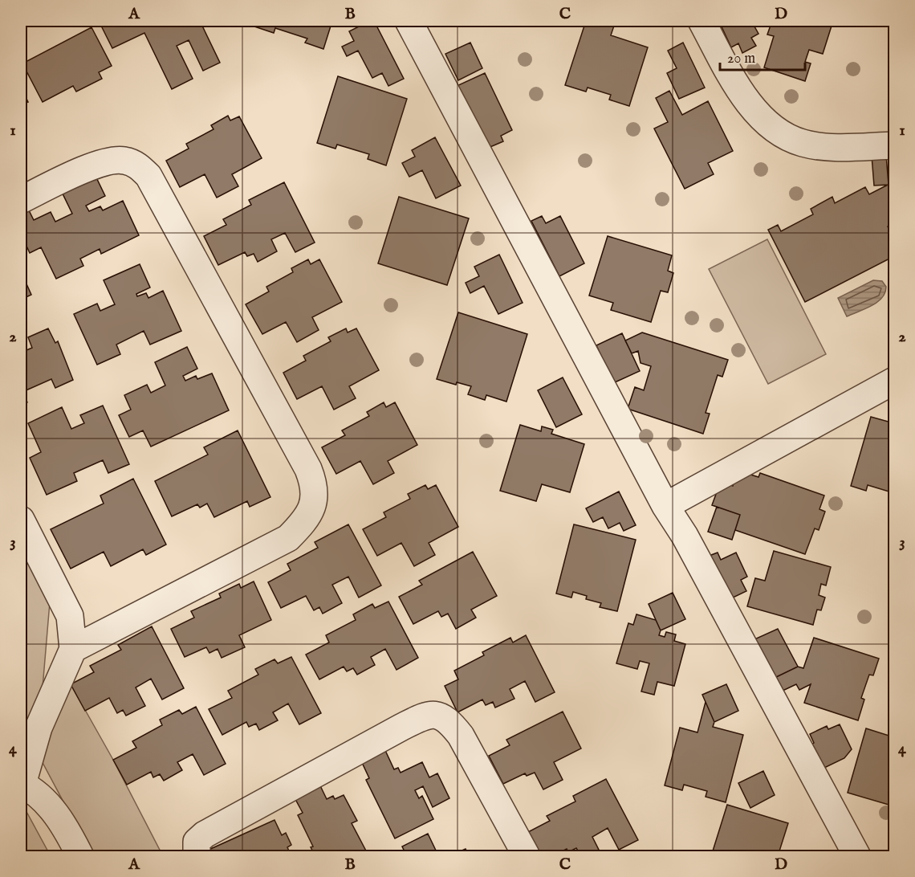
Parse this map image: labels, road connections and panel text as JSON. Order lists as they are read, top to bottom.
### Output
{
  "scale_bar": "20 m",
  "grid": {
    "columns": [
      "A",
      "B",
      "C",
      "D"
    ],
    "rows": [
      "1",
      "2",
      "3",
      "4"
    ]
  }
}
